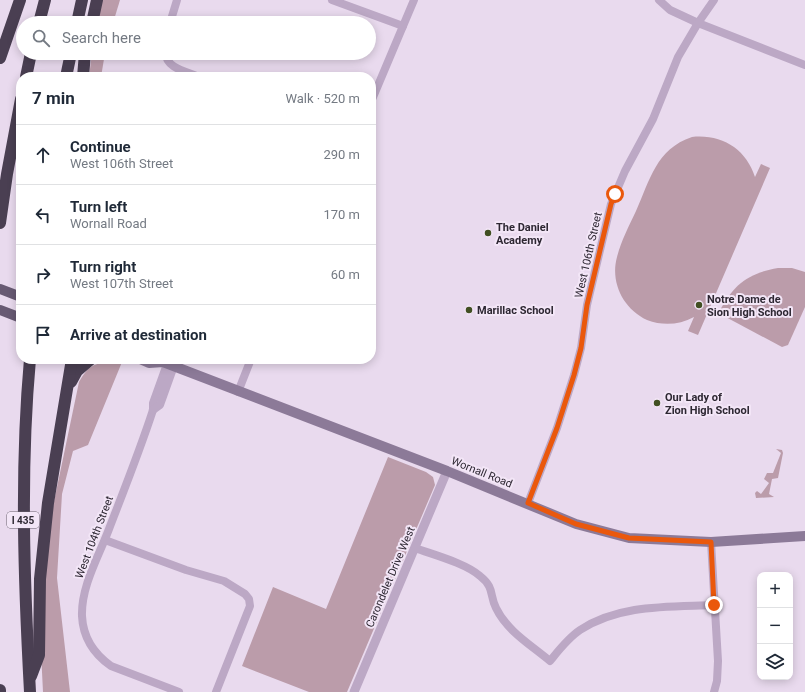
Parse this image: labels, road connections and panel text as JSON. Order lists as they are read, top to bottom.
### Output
{
  "streets": {
    "highway": ["I 435"],
    "main road": ["Wornall Road"],
    "street": ["West 106th Street", "West 104th Street", "Carondelet Drive West"]
  },
  "crossings": [
    ["West 106th Street", "Wornall Road"],
    ["Wornall Road", "Carondelet Drive West"]
  ],
  "places": [
    "The Daniel Academy",
    "Notre Dame de Sion High School",
    "Marillac School",
    "Our Lady of Zion High School"
  ],
  "page": {
    "search": "Search here",
    "heading": ["7 min", "Walk · 520 m"],
    "list": [
      ["Continue", "West 106th Street", "290 m"],
      ["Turn left", "Wornall Road", "170 m"],
      ["Turn right", "West 107th Street", "60 m"],
      "Arrive at destination"
    ],
    "map_buttons": ["+", "−"]
  }
}
